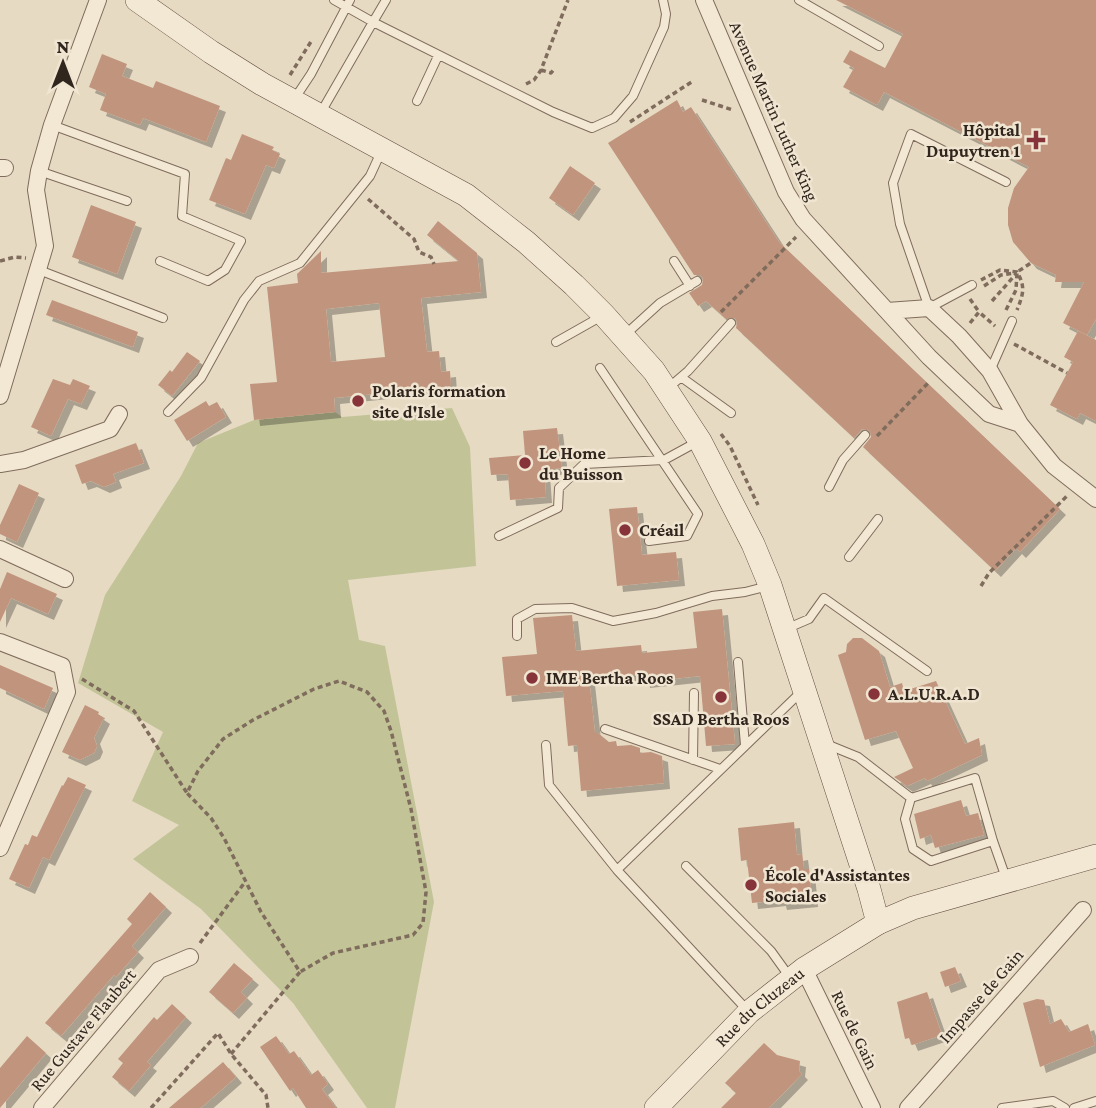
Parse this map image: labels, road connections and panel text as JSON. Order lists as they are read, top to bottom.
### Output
{
  "streets": {
    "street": [
      "Avenue Martin Luther King",
      "Impasse de Gain",
      "Rue du Cluzeau",
      "Rue Gustave Flaubert",
      "Rue de Gain"
    ]
  },
  "crossings": [
    ["Rue du Cluzeau", "Rue de Gain"]
  ],
  "places": {
    "health": ["Hôpital Dupuytren 1"],
    "other": [
      "Polaris formation site d'Isle",
      "Le Home du Buisson",
      "Créail",
      "IME Bertha Roos",
      "A.L.U.R.A.D",
      "SSAD Bertha Roos",
      "École d'Assistantes Sociales"
    ]
  },
  "north": "top"
}
